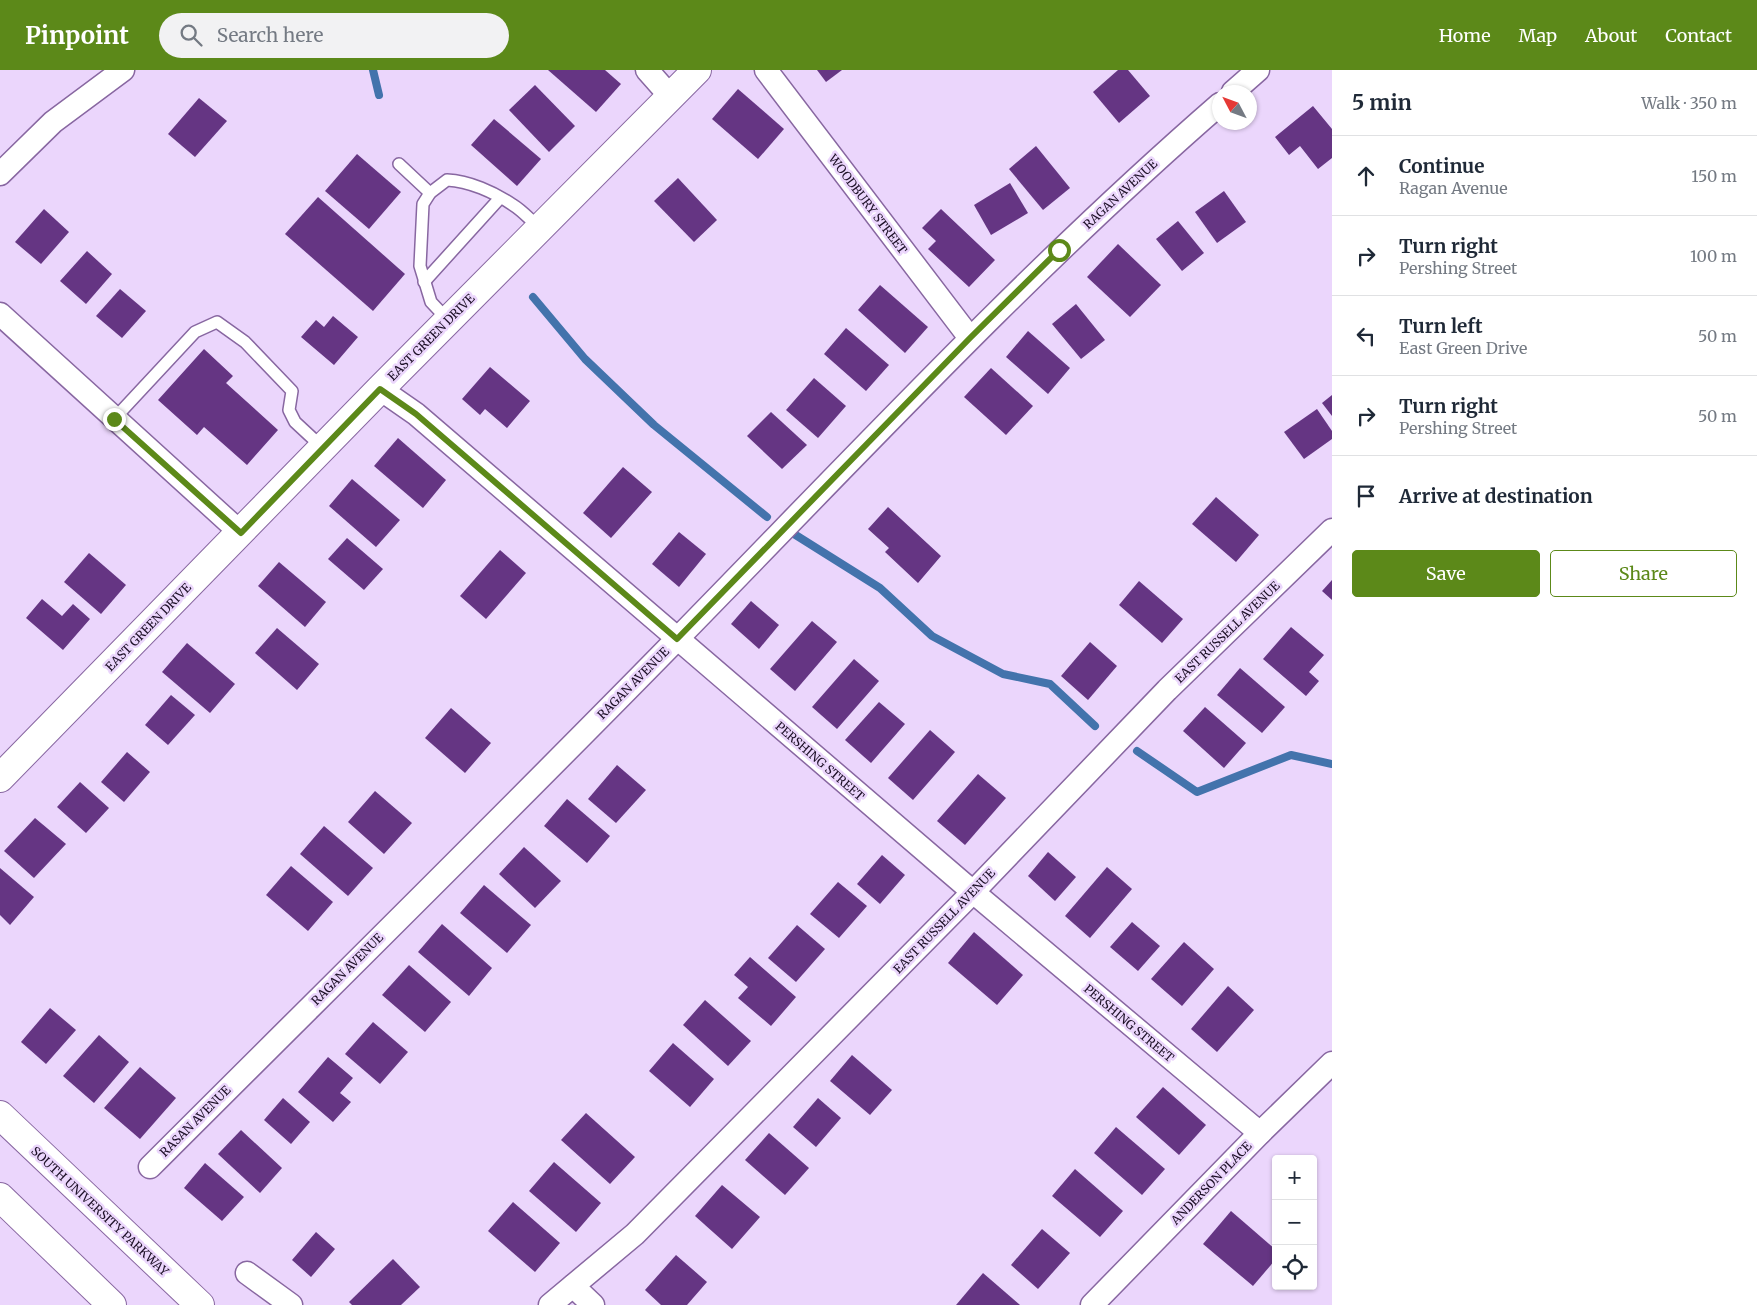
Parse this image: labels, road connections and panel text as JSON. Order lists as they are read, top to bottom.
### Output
{
  "streets": {
    "main road": ["EAST GREEN DRIVE", "SOUTH UNIVERSITY PARKWAY"],
    "street": [
      "RAGAN AVENUE",
      "WOODBURY STREET",
      "EAST RUSSELL AVENUE",
      "PERSHING STREET",
      "RASAN AVENUE",
      "ANDERSON PLACE"
    ]
  },
  "crossings": [
    ["RAGAN AVENUE", "WOODBURY STREET"],
    ["RAGAN AVENUE", "PERSHING STREET"],
    ["RAGAN AVENUE", "RASAN AVENUE"],
    ["EAST GREEN DRIVE", "PERSHING STREET"],
    ["EAST RUSSELL AVENUE", "PERSHING STREET"],
    ["PERSHING STREET", "ANDERSON PLACE"]
  ],
  "north": "top left",
  "page": {
    "header": "Pinpoint",
    "search": "Search here",
    "nav": [
      "Home",
      "Map",
      "About",
      "Contact"
    ],
    "heading": ["5 min", "Walk · 350 m"],
    "list": [
      ["Continue", "Ragan Avenue", "150 m"],
      ["Turn right", "Pershing Street", "100 m"],
      ["Turn left", "East Green Drive", "50 m"],
      ["Turn right", "Pershing Street", "50 m"],
      "Arrive at destination"
    ],
    "buttons": ["Save", "Share"],
    "map_buttons": ["+", "−"]
  }
}
